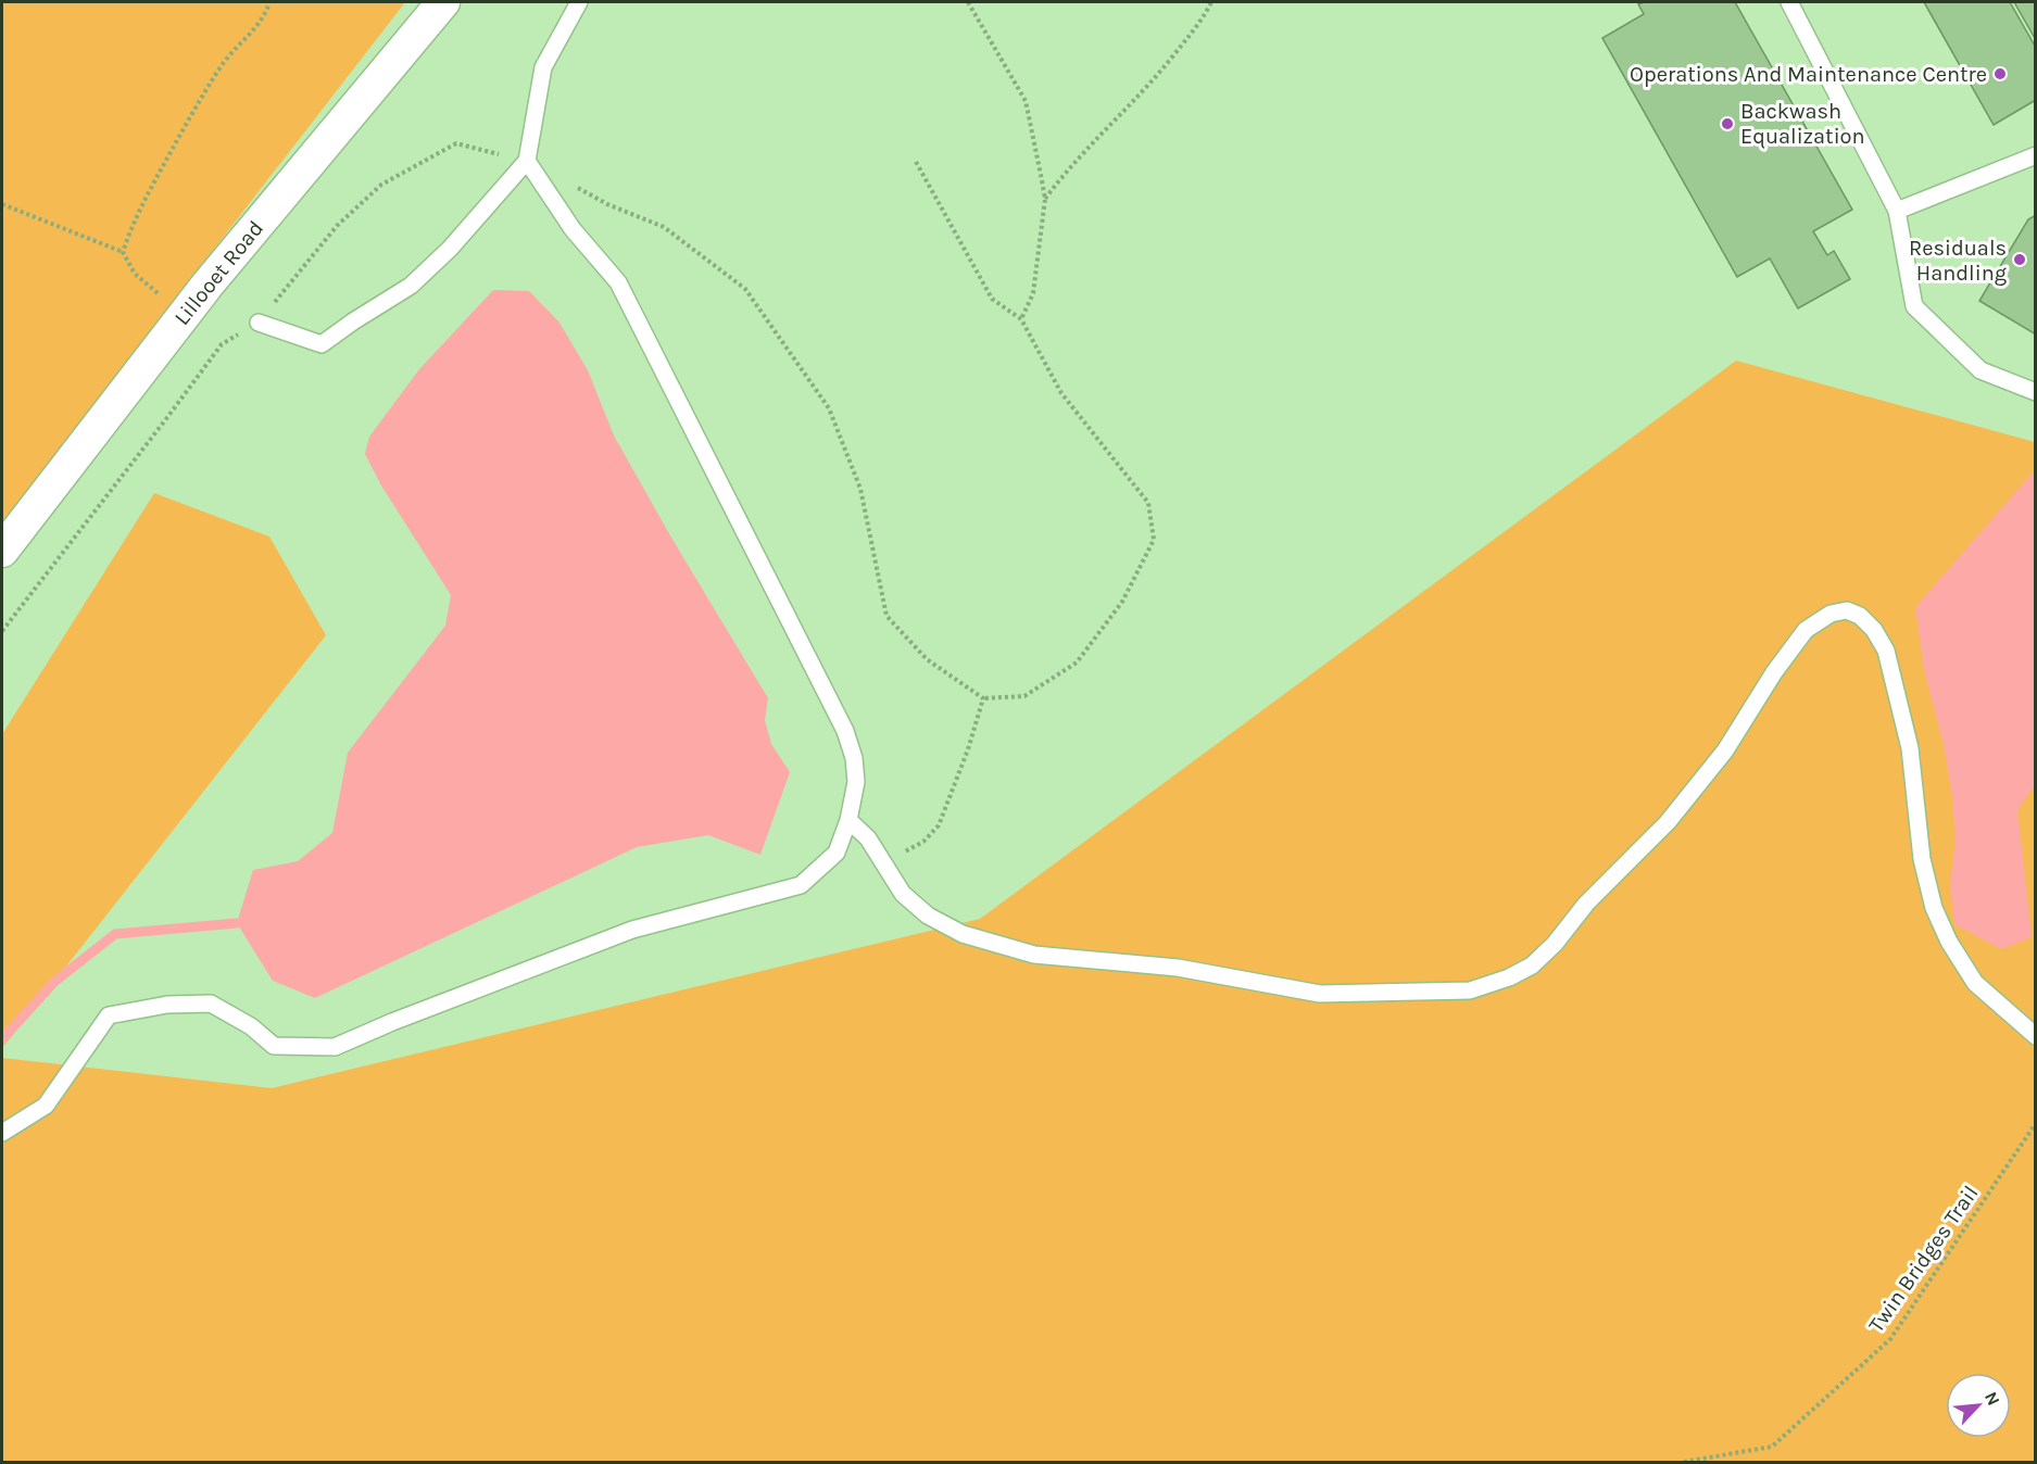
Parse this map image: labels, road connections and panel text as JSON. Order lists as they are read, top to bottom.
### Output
{
  "streets": {
    "street": ["Lillooet Road"],
    "path": ["Twin Bridges Trail"]
  },
  "places": ["Operations And Maintenance Centre", "Backwash Equalization", "Residuals Handling"],
  "north": "top right"
}
